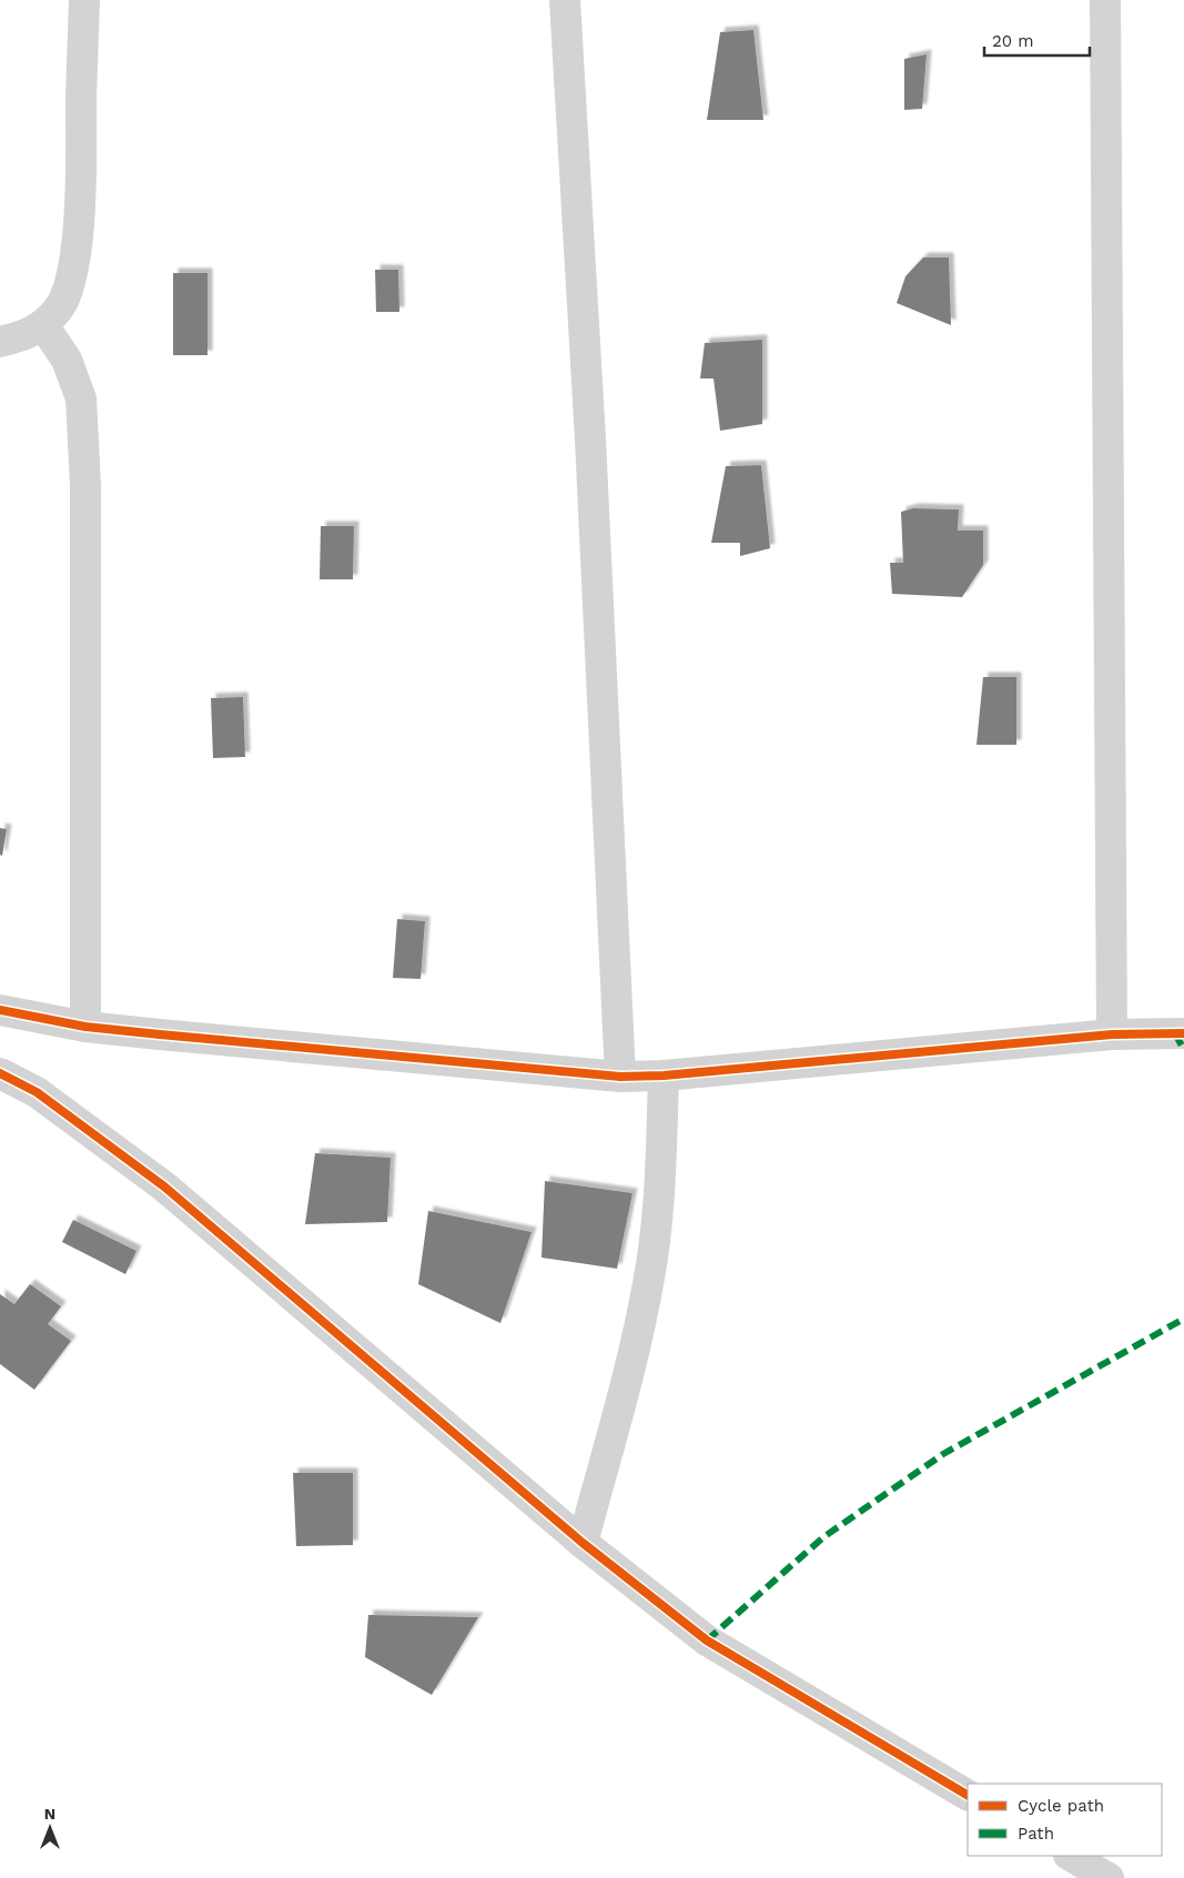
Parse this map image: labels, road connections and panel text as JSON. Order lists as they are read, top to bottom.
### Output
{
  "legend": ["Cycle path", "Path"],
  "scale_bar": "20 m",
  "north": "top"
}
